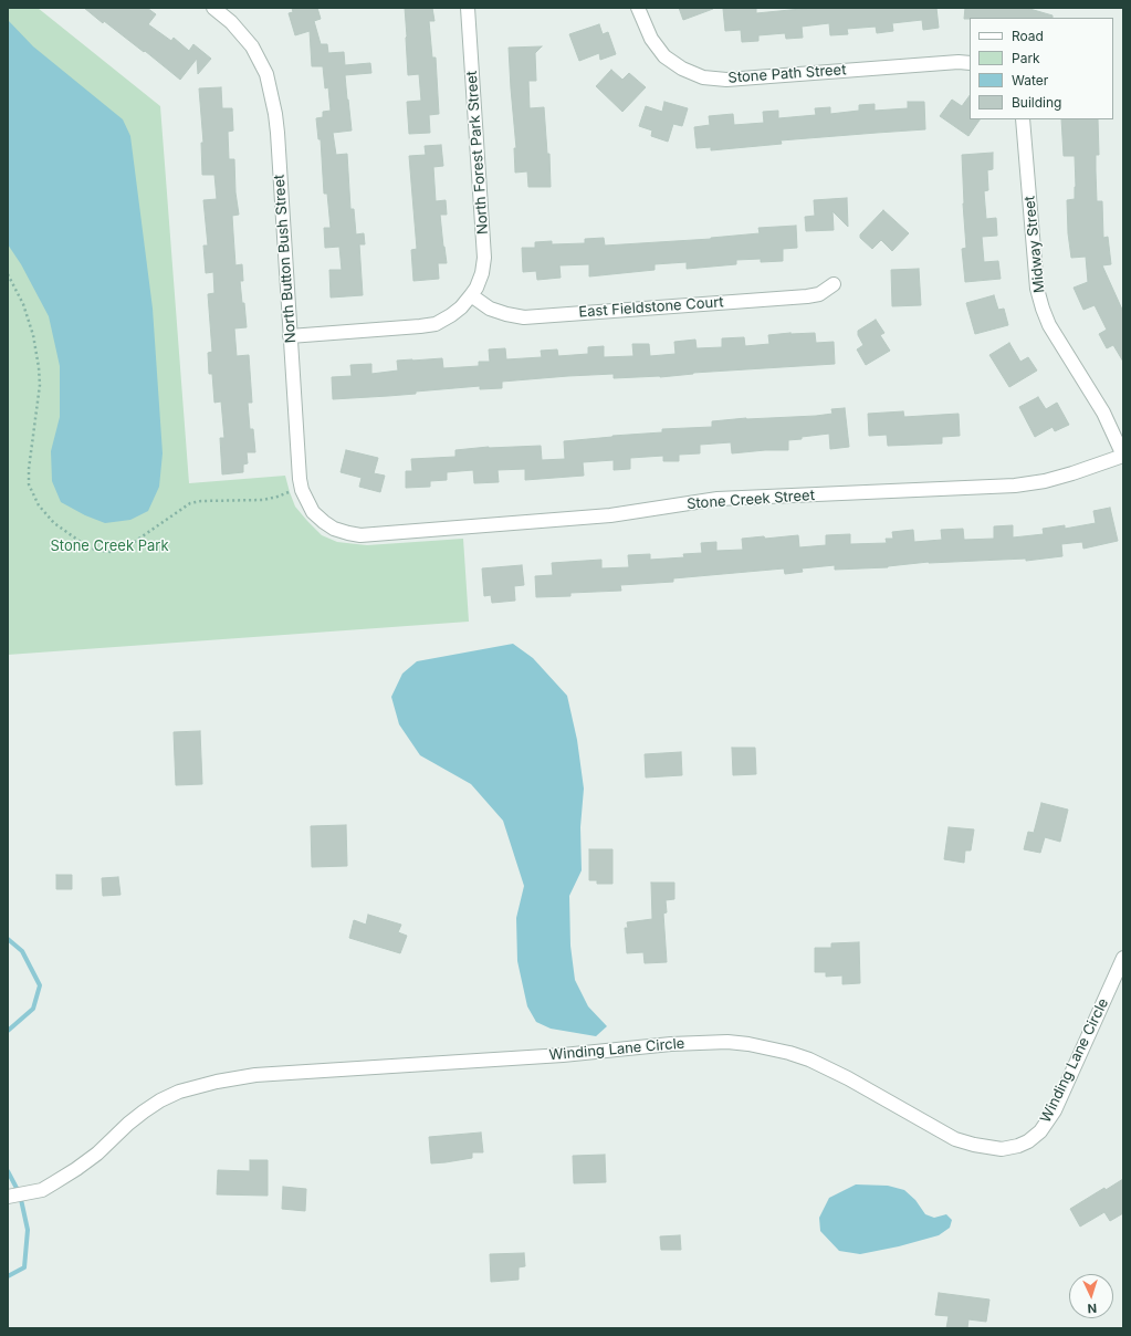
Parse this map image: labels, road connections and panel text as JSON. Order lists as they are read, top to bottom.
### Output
{
  "streets": {
    "street": [
      "Stone Path Street",
      "North Forest Park Street",
      "Midway Street",
      "North Button Bush Street",
      "East Fieldstone Court",
      "Stone Creek Street",
      "Winding Lane Circle"
    ]
  },
  "crossings": [
    ["North Forest Park Street", "North Button Bush Street"],
    ["North Forest Park Street", "East Fieldstone Court"],
    ["Midway Street", "Stone Creek Street"],
    ["North Button Bush Street", "Stone Creek Street"]
  ],
  "parks": ["Stone Creek Park"],
  "legend": [
    "Road",
    "Park",
    "Water",
    "Building"
  ],
  "north": "bottom"
}
